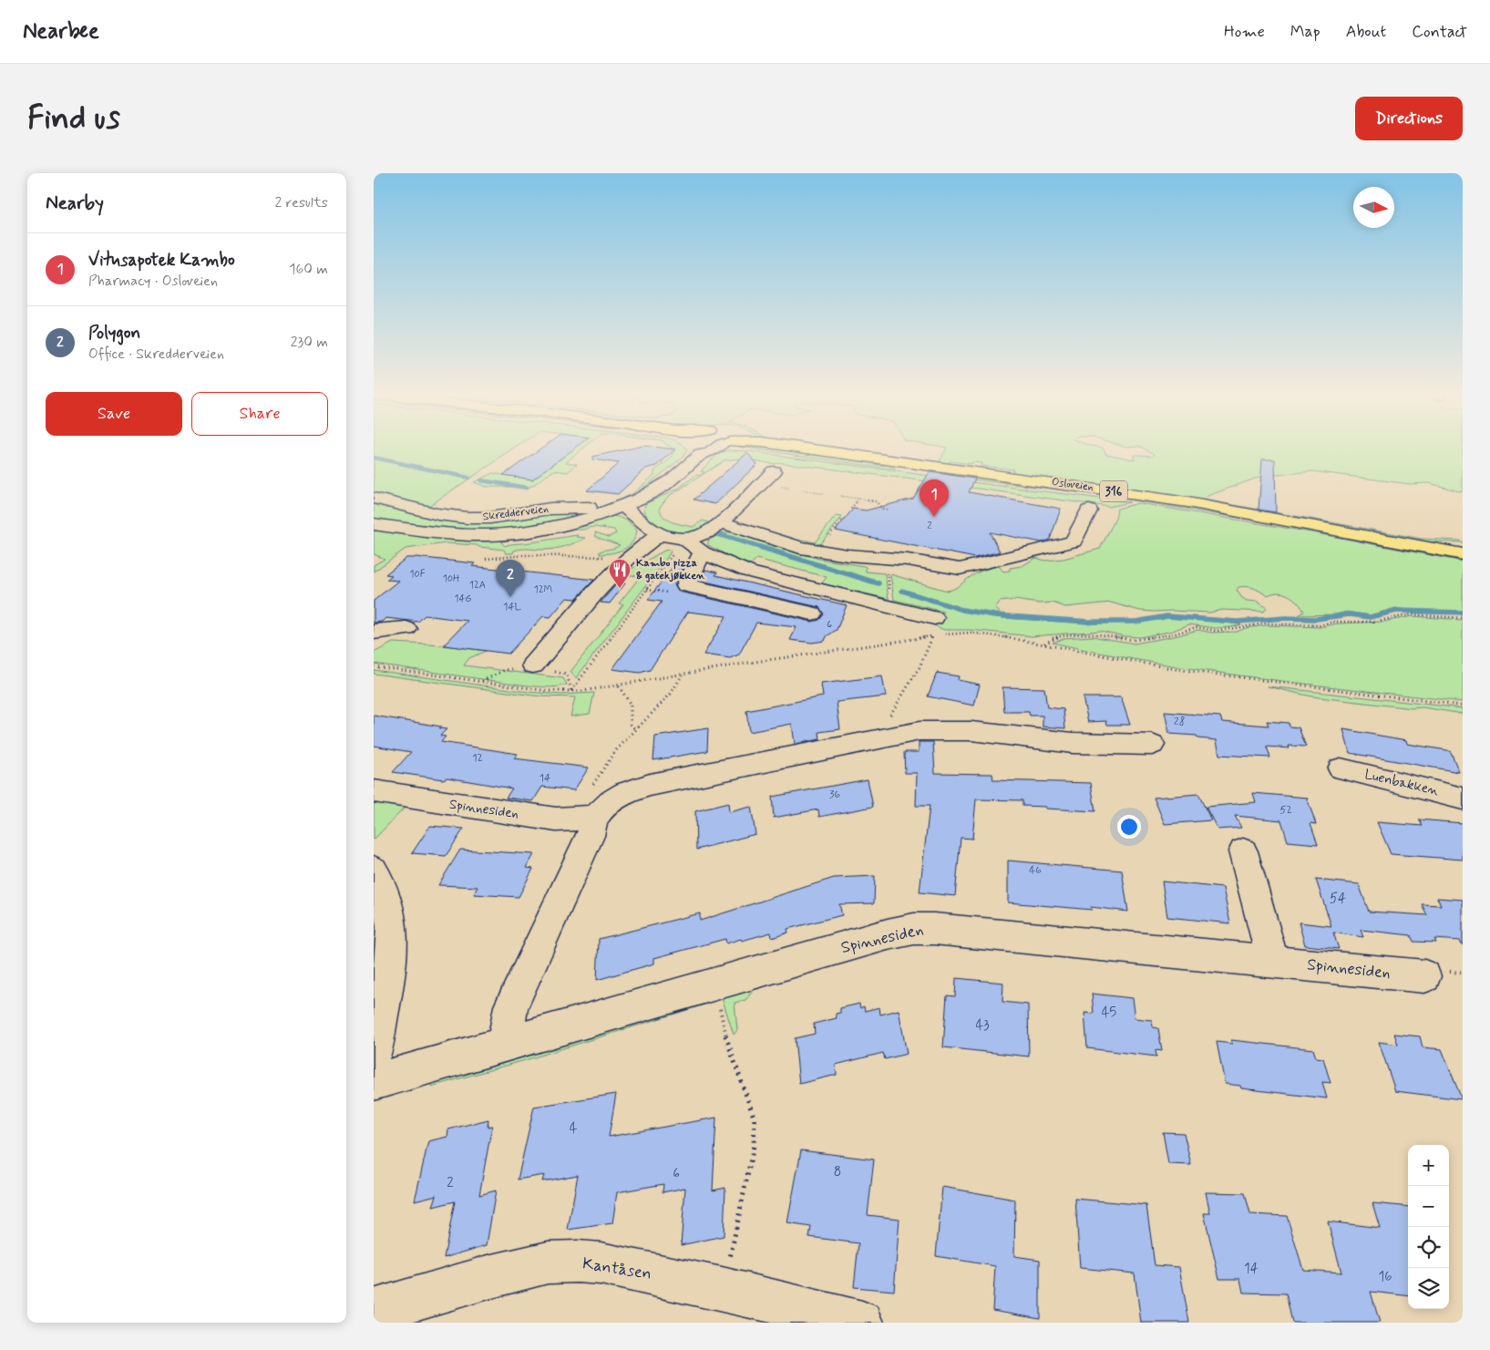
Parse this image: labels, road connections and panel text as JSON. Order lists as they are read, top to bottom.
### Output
{
  "streets": {
    "main road": ["Osloveien", "316"],
    "street": [
      "Skredderveien",
      "Luenbakken",
      "Spinnesiden",
      "Kantåsen"
    ]
  },
  "places": {
    "restaurant": ["Kambo pizza & gatekjøkken"]
  },
  "house_numbers": [
    "2",
    "10F",
    "10H",
    "12A",
    "12M",
    "14G",
    "14L",
    "6",
    "28",
    "12",
    "14",
    "36",
    "52",
    "46",
    "54",
    "45",
    "43",
    "4",
    "8",
    "6",
    "2",
    "14",
    "16"
  ],
  "north": "right",
  "page": {
    "header": "Nearbee",
    "nav": [
      "Home",
      "Map",
      "About",
      "Contact"
    ],
    "buttons": [
      "Directions",
      ["Save", "Share"]
    ],
    "title": "Find us",
    "heading": ["Nearby", "2 results"],
    "list": [
      {
        "mark": "1",
        "name": "Vitusapotek Kambo",
        "note": "Pharmacy · Osloveien",
        "value": "160 m"
      },
      {
        "mark": "2",
        "name": "Polygon",
        "note": "Office · Skredderveien",
        "value": "230 m"
      }
    ],
    "pins": ["1", "2"],
    "map_buttons": ["+", "−"]
  }
}
